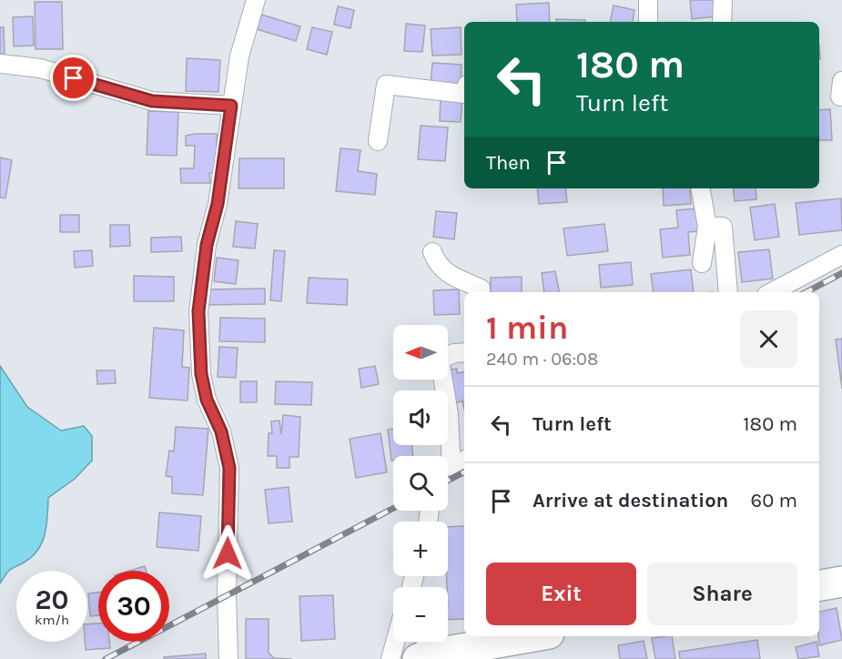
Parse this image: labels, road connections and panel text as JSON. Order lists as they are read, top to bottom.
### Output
{
  "north": "left",
  "page": {
    "turn": ["180 m", "Turn left"],
    "then": "Then",
    "heading": ["1 min", "240 m · 06:08"],
    "map_buttons": ["+", "−"],
    "list": [
      {
        "name": "Turn left",
        "value": "180 m"
      },
      {
        "name": "Arrive at destination",
        "value": "60 m"
      }
    ],
    "buttons": ["Exit", "Share"],
    "speed": "20 km/h",
    "limit": "30"
  }
}
